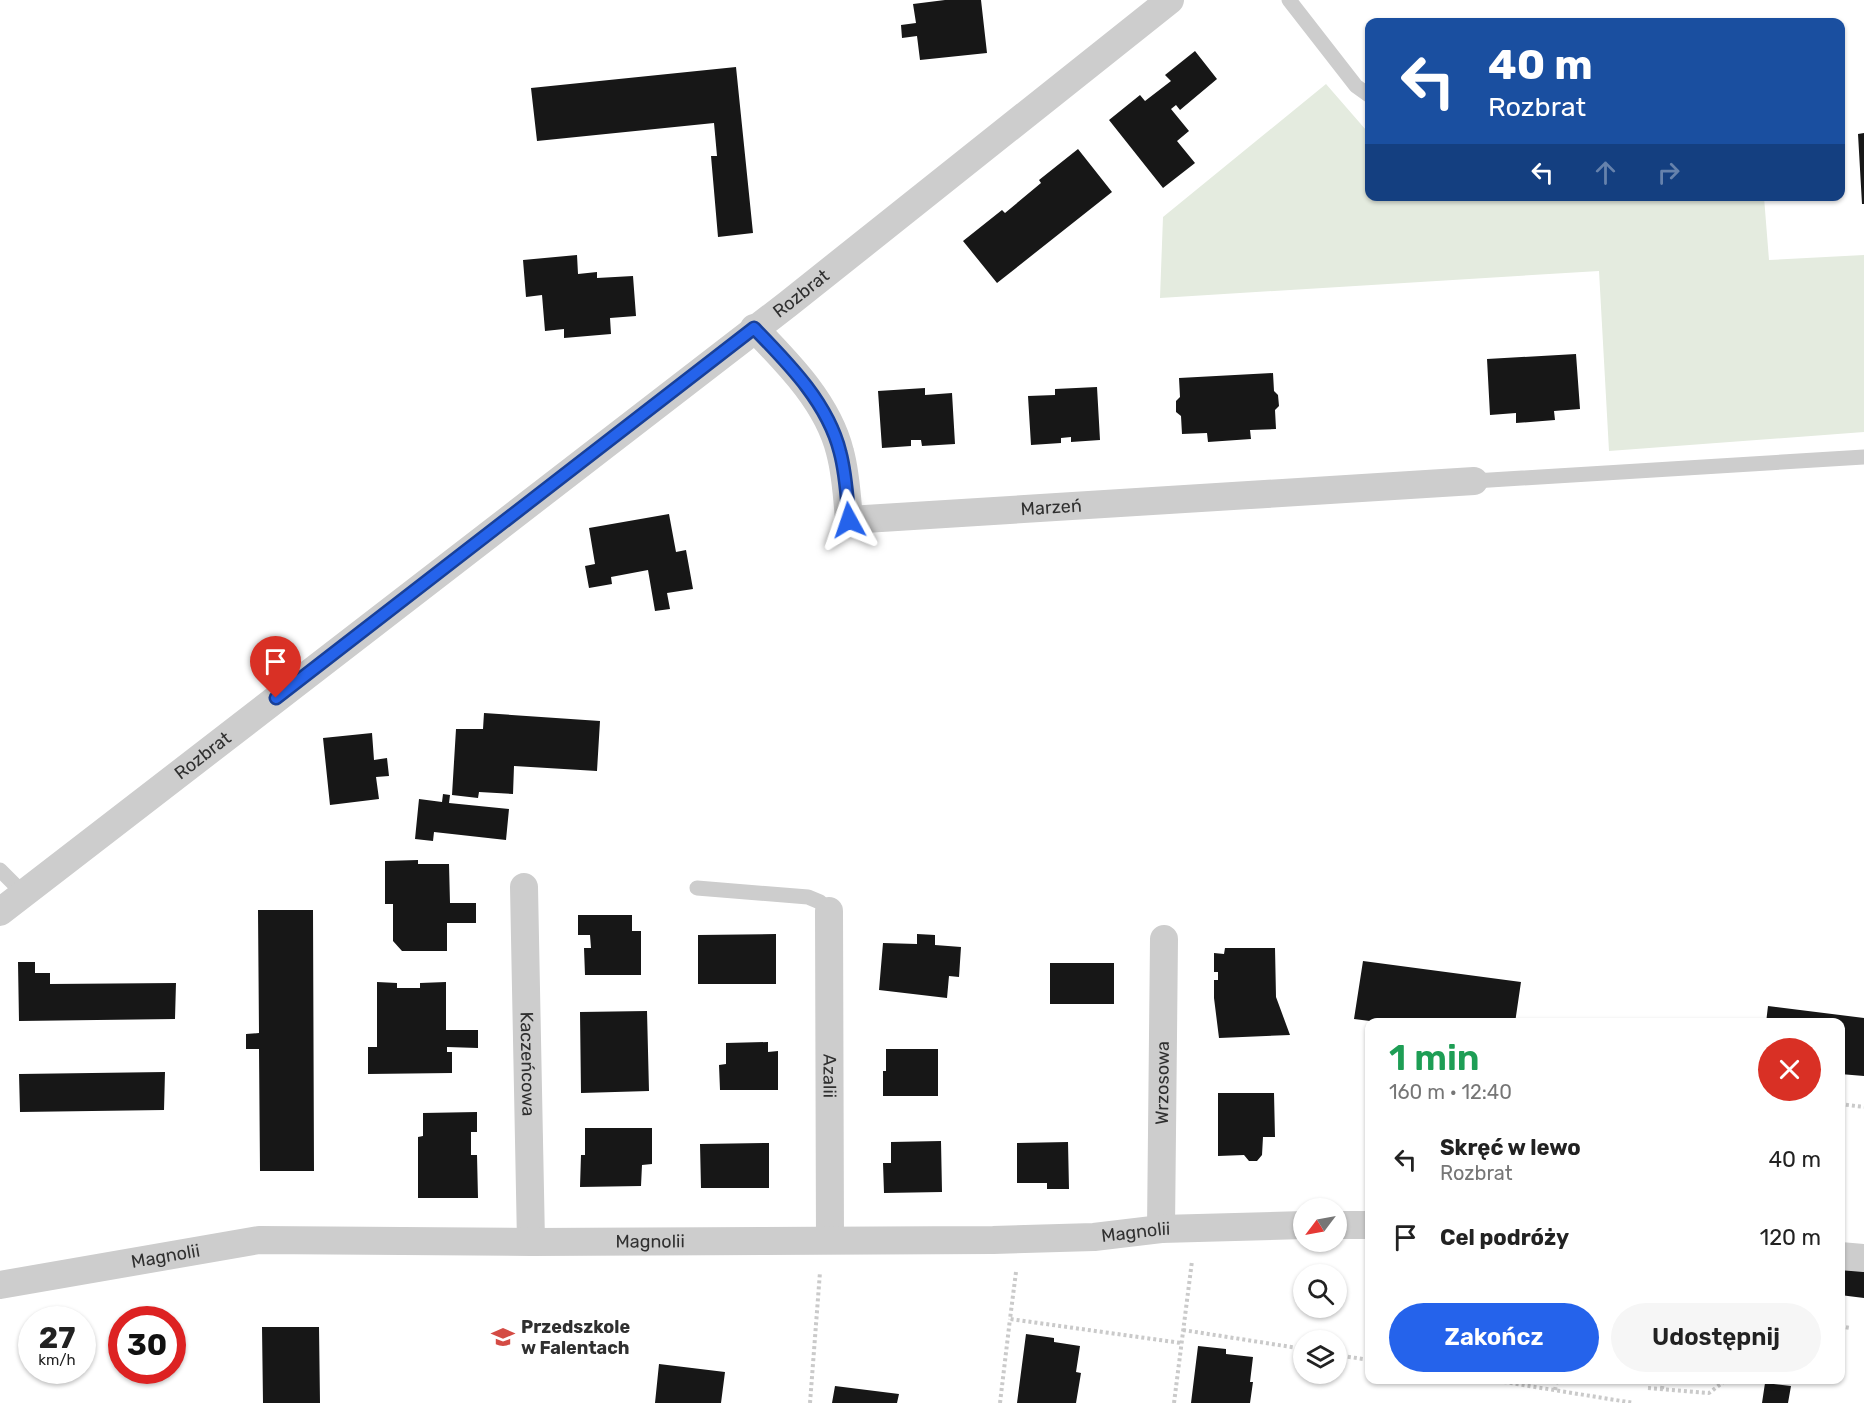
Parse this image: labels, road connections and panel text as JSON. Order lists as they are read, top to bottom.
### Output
{
  "streets": {
    "street": [
      "Rozbrat",
      "Marzeń",
      "Kaczeńcowa",
      "Azalii",
      "Wrzosowa",
      "Magnolii"
    ]
  },
  "crossings": [
    ["Rozbrat", "Marzeń"],
    ["Kaczeńcowa", "Magnolii"],
    ["Azalii", "Magnolii"],
    ["Wrzosowa", "Magnolii"]
  ],
  "places": {
    "school or university": ["Przedszkole w Falentach"]
  },
  "north": "bottom left",
  "page": {
    "turn": ["40 m", "Rozbrat"],
    "heading": ["1 min", "160 m · 12:40"],
    "list": [
      {
        "name": "Skręć w lewo",
        "note": "Rozbrat",
        "value": "40 m"
      },
      {
        "name": "Cel podróży",
        "value": "120 m"
      }
    ],
    "buttons": ["Zakończ", "Udostępnij"],
    "speed": "27 km/h",
    "limit": "30"
  }
}
